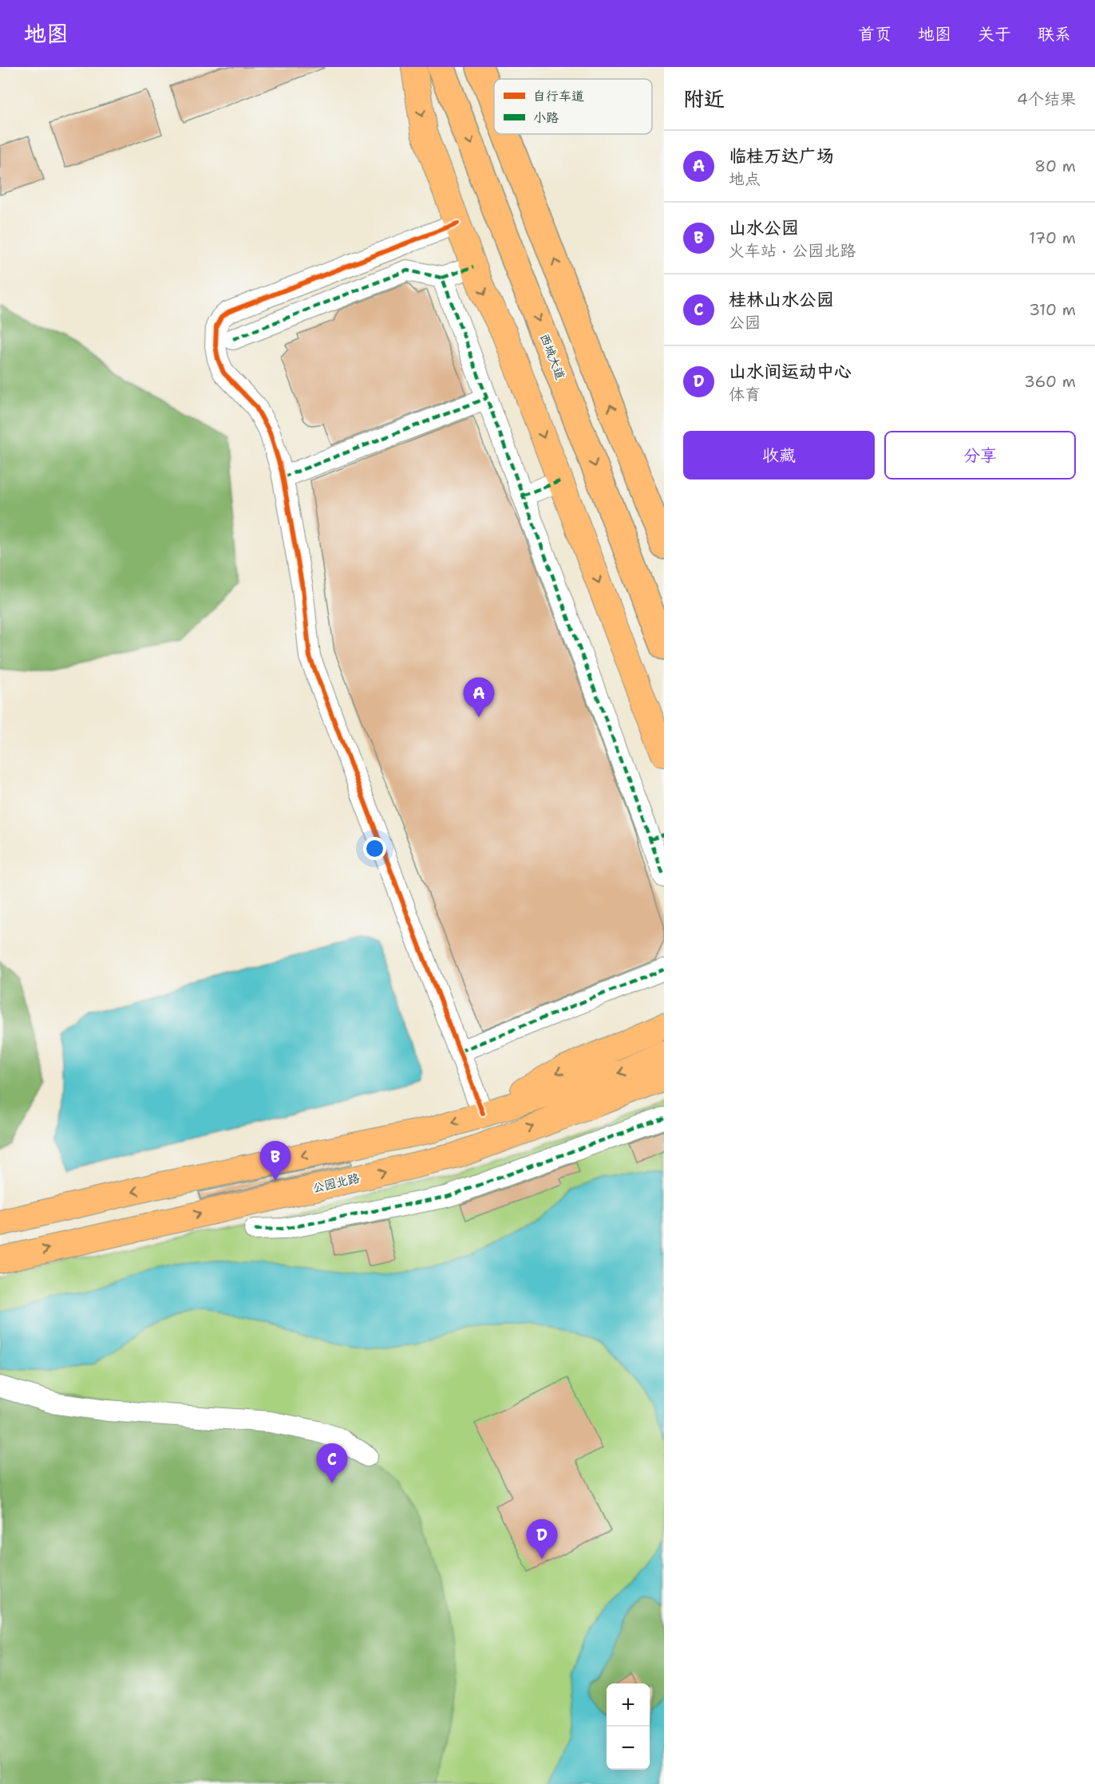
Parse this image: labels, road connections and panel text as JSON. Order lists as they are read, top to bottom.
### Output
{
  "streets": {
    "highway": ["西城大道"],
    "main road": ["公园北路"]
  },
  "legend": ["自行车道", "小路"],
  "page": {
    "header": "地图",
    "nav": [
      "首页",
      "地图",
      "关于",
      "联系"
    ],
    "heading": ["附近", "4个结果"],
    "list": [
      {
        "mark": "A",
        "name": "临桂万达广场",
        "note": "地点",
        "value": "80 m"
      },
      {
        "mark": "B",
        "name": "山水公园",
        "note": "火车站 · 公园北路",
        "value": "170 m"
      },
      {
        "mark": "C",
        "name": "桂林山水公园",
        "note": "公园",
        "value": "310 m"
      },
      {
        "mark": "D",
        "name": "山水间运动中心",
        "note": "体育",
        "value": "360 m"
      }
    ],
    "buttons": ["收藏", "分享"],
    "pins": [
      "A",
      "B",
      "C",
      "D"
    ],
    "map_buttons": ["+", "−"]
  }
}
